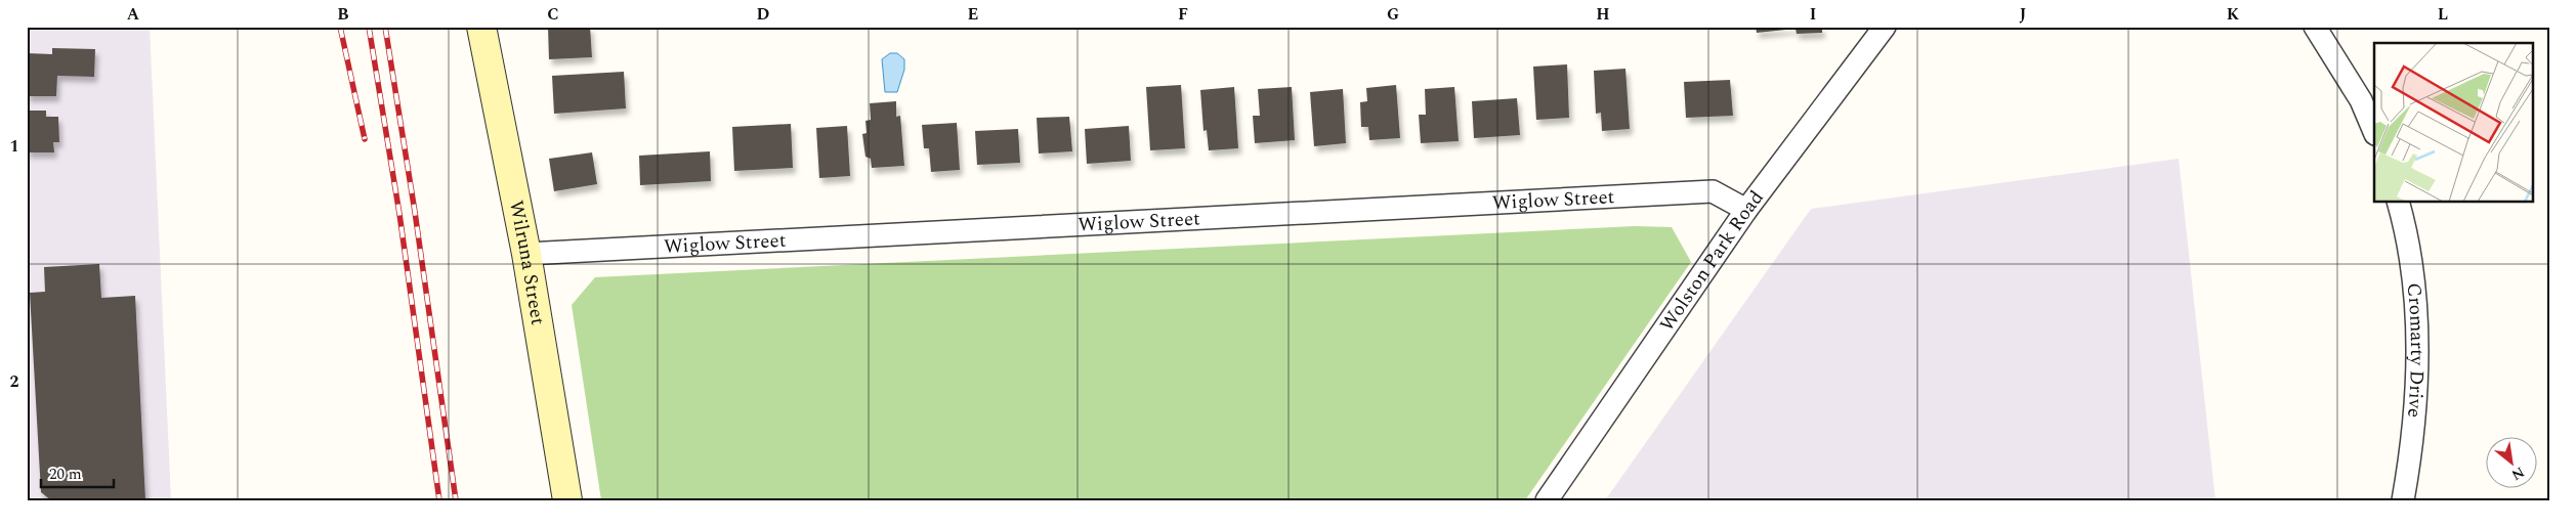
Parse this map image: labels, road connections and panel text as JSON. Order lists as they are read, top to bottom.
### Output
{
  "streets": {
    "main road": ["Wilruna Street"],
    "street": ["Wiglow Street", "Wolston Park Road", "Cromarty Drive"]
  },
  "crossings": [
    ["Wiglow Street", "Wolston Park Road"],
    ["Wiglow Street", "Wilruna Street"]
  ],
  "scale_bar": "20 m",
  "north": "bottom right",
  "grid": {
    "columns": [
      "A",
      "B",
      "C",
      "D",
      "E",
      "F",
      "G",
      "H",
      "I",
      "J",
      "K",
      "L"
    ],
    "rows": ["1", "2"]
  }
}
